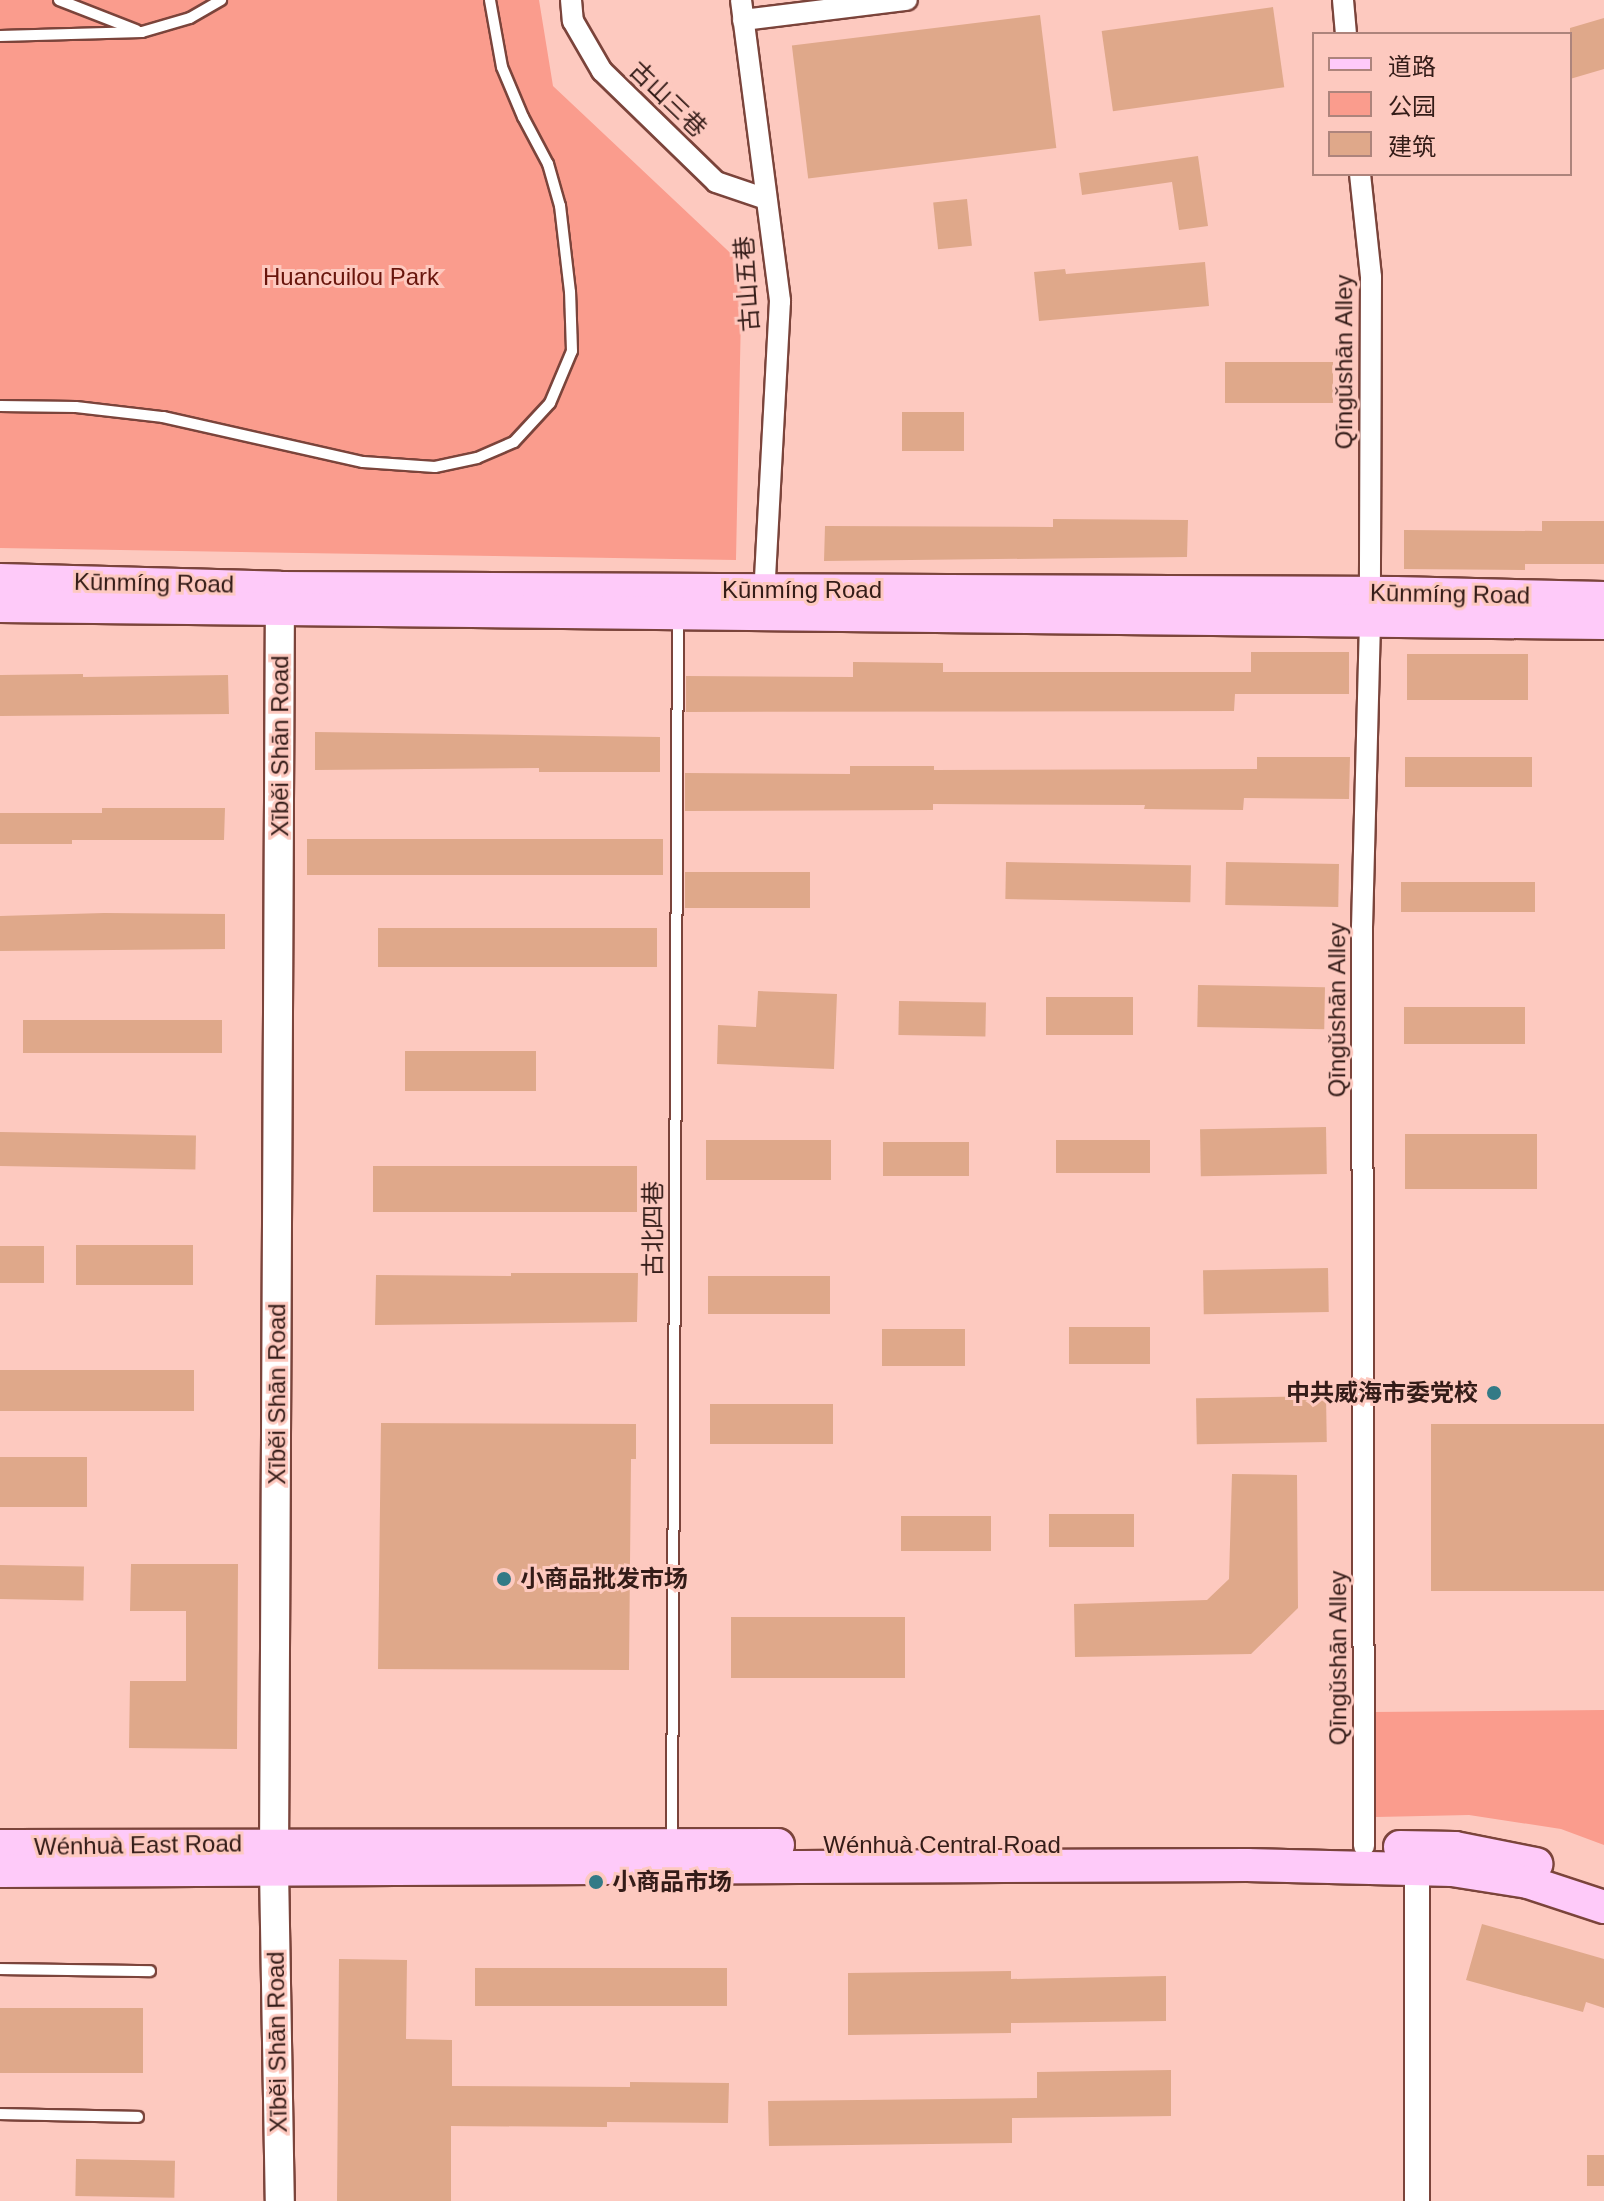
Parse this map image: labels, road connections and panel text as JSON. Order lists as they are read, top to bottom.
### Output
{
  "streets": {
    "main road": [
      "Kūnmíng Road",
      "Xīběi Shān Road",
      "Wénhuà East Road",
      "Wénhuà Central Road"
    ],
    "street": ["古山三巷", "古山五巷", "Qīngǔshān Alley"],
    "lane": ["古北四巷"]
  },
  "crossings": [
    ["古山三巷", "古山五巷"],
    ["古山五巷", "Kūnmíng Road"],
    ["Qīngǔshān Alley", "Kūnmíng Road"],
    ["Qīngǔshān Alley", "Wénhuà Central Road"],
    ["Kūnmíng Road", "Xīběi Shān Road"],
    ["Kūnmíng Road", "古北四巷"],
    ["Xīběi Shān Road", "Wénhuà East Road"],
    ["Xīběi Shān Road", "Wénhuà Central Road"],
    ["古北四巷", "Wénhuà Central Road"],
    ["Wénhuà East Road", "Wénhuà Central Road"]
  ],
  "parks": ["Huancuilou Park"],
  "places": ["中共威海市委党校", "小商品批发市场", "小商品市场"],
  "legend": ["道路", "公园", "建筑"]
}
